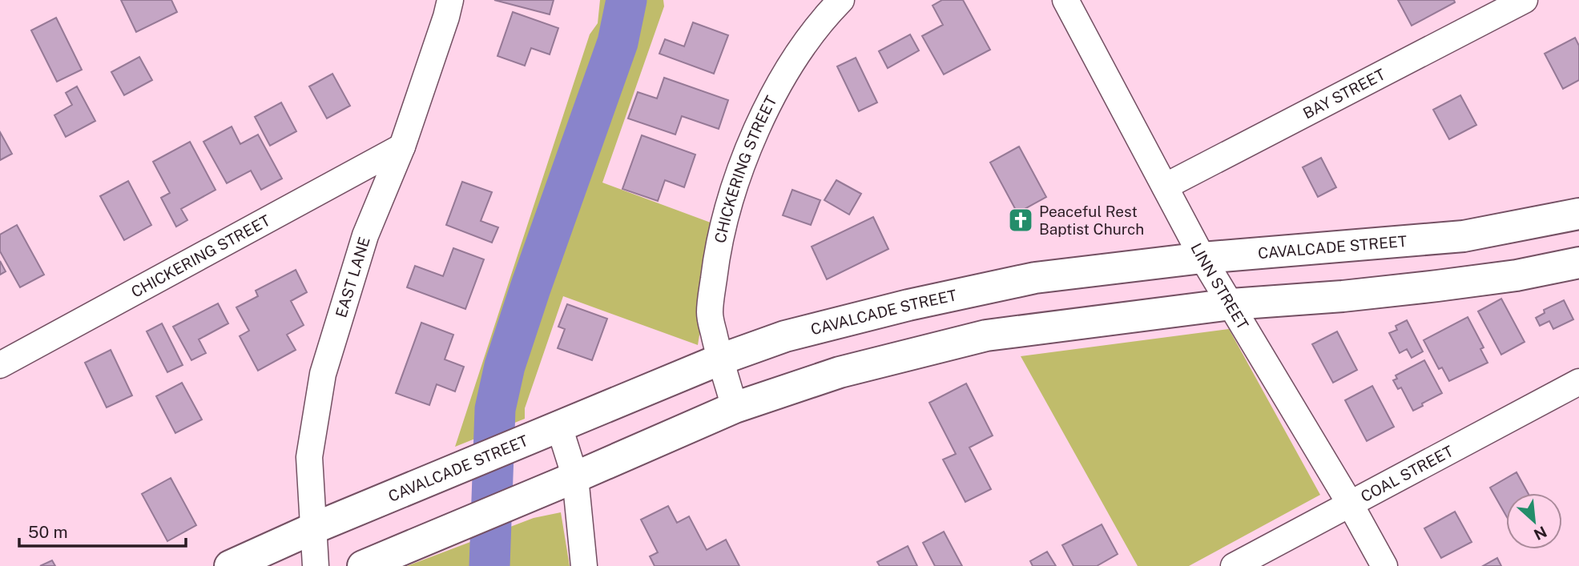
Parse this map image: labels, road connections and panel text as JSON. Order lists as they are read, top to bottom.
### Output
{
  "streets": {
    "main road": ["CAVALCADE STREET"],
    "street": [
      "BAY STREET",
      "CHICKERING STREET",
      "EAST LANE",
      "LINN STREET",
      "COAL STREET"
    ]
  },
  "crossings": [
    ["BAY STREET", "LINN STREET"],
    ["CHICKERING STREET", "CAVALCADE STREET"],
    ["CHICKERING STREET", "EAST LANE"],
    ["CAVALCADE STREET", "EAST LANE"],
    ["CAVALCADE STREET", "LINN STREET"],
    ["LINN STREET", "COAL STREET"]
  ],
  "places": {
    "church": ["Peaceful Rest Baptist Church"]
  },
  "scale_bar": "50 m",
  "north": "bottom right"
}
